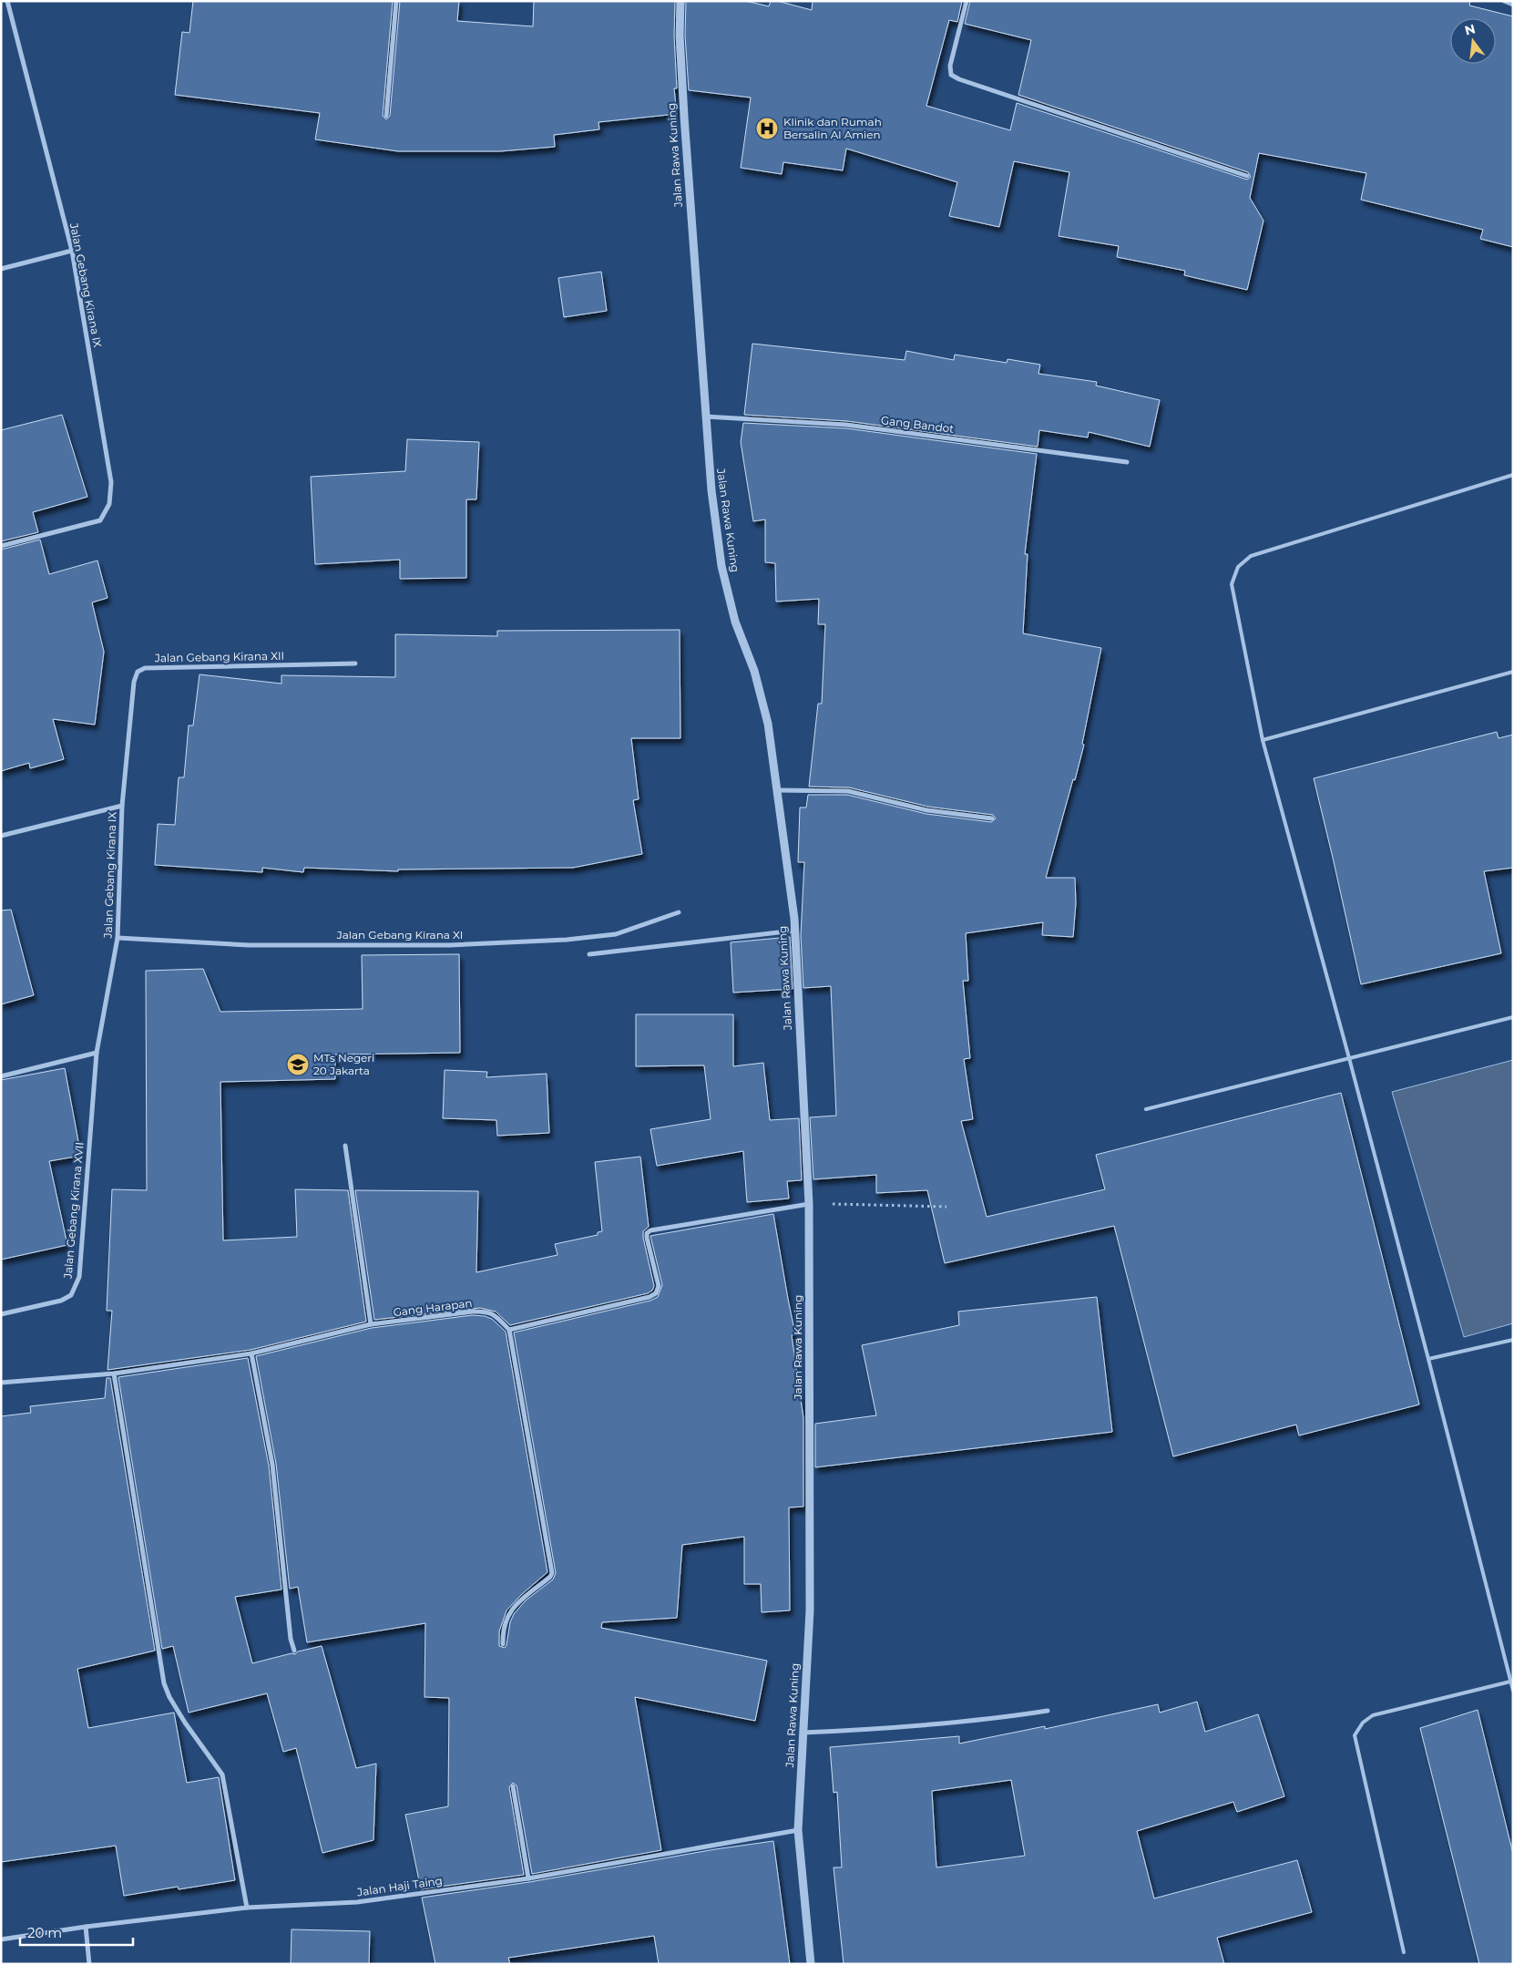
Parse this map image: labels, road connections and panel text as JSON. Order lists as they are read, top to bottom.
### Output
{
  "streets": {
    "street": [
      "Jalan Rawa Kuning",
      "Jalan Gebang Kirana IX",
      "Gang Bandot",
      "Jalan Gebang Kirana XII",
      "Jalan Gebang Kirana XI",
      "Jalan Gebang Kirana XVII",
      "Gang Harapan",
      "Jalan Haji Taing"
    ]
  },
  "crossings": [
    ["Jalan Rawa Kuning", "Gang Bandot"],
    ["Jalan Rawa Kuning", "Jalan Haji Taing"],
    ["Jalan Gebang Kirana IX", "Jalan Gebang Kirana XII"],
    ["Jalan Gebang Kirana IX", "Jalan Gebang Kirana XI"],
    ["Jalan Gebang Kirana IX", "Jalan Gebang Kirana XVII"]
  ],
  "places": {
    "hospital": ["Klinik dan Rumah Bersalin Al Amien"],
    "school or university": ["MTs Negeri 20 Jakarta"]
  },
  "scale_bar": "20 m",
  "north": "top"
}
